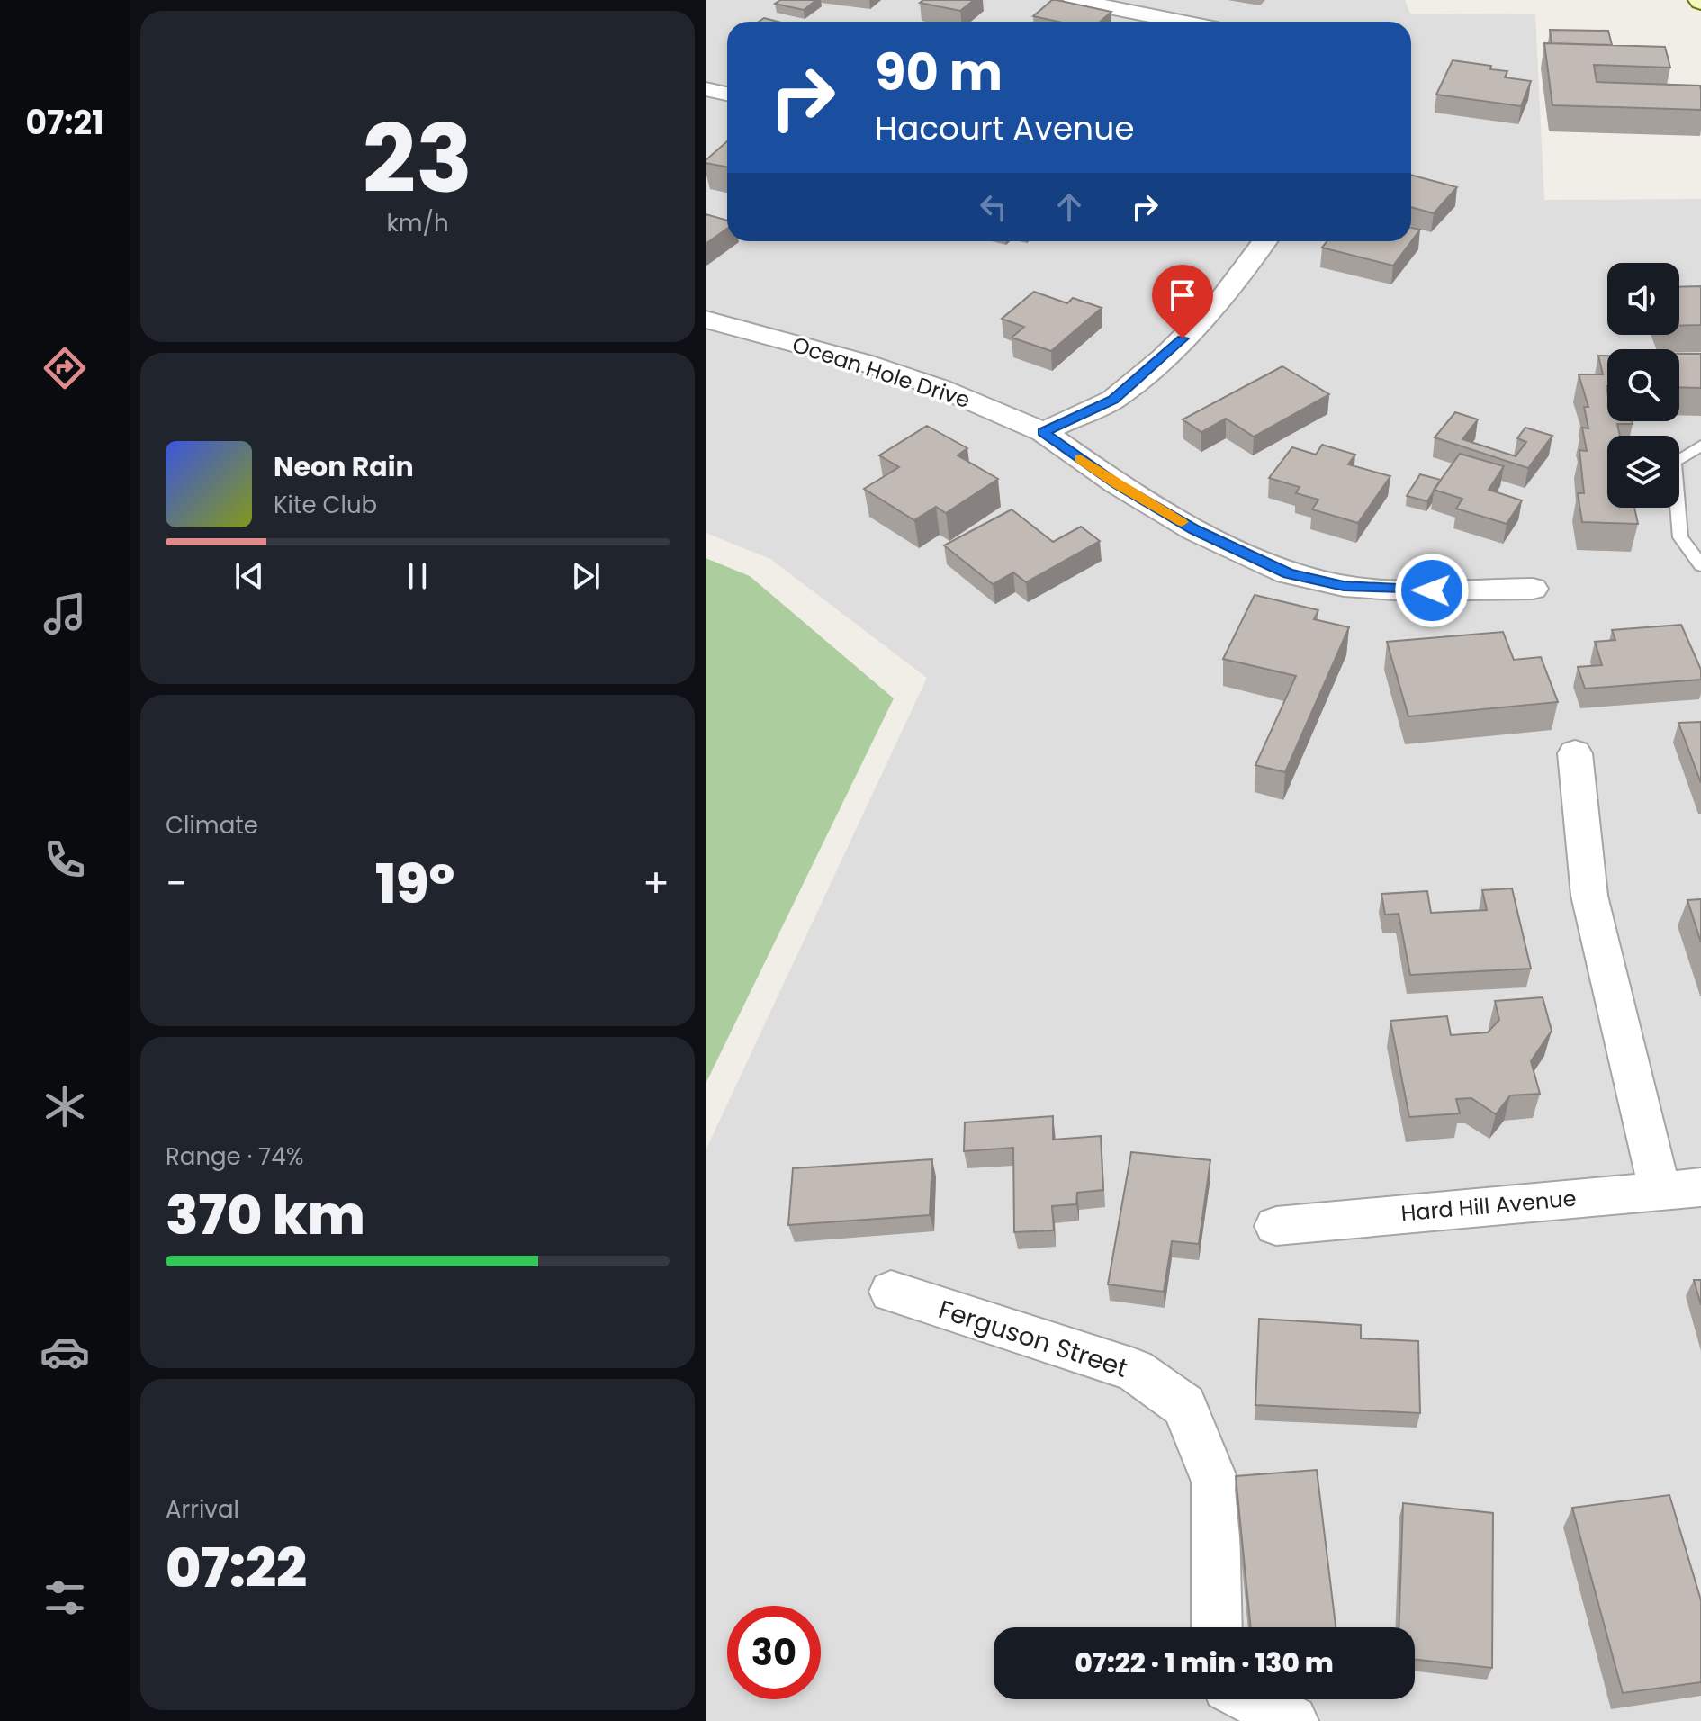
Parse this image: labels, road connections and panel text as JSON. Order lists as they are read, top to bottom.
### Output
{
  "streets": {
    "street": ["Ocean Hole Drive", "Hard Hill Avenue", "Ferguson Street"]
  },
  "page": {
    "tabs": "07:21",
    "tile": [
      ["23", "km/h"],
      "Climate",
      ["Range · 74%", "370 km"],
      ["Arrival", "07:22"]
    ],
    "turn": ["90 m", "Hacourt Avenue"],
    "song": ["Neon Rain", "Kite Club"],
    "heat": ["−", "19°", "+"],
    "limit": "30",
    "trip": "07:22 · 1 min · 130 m"
  }
}
